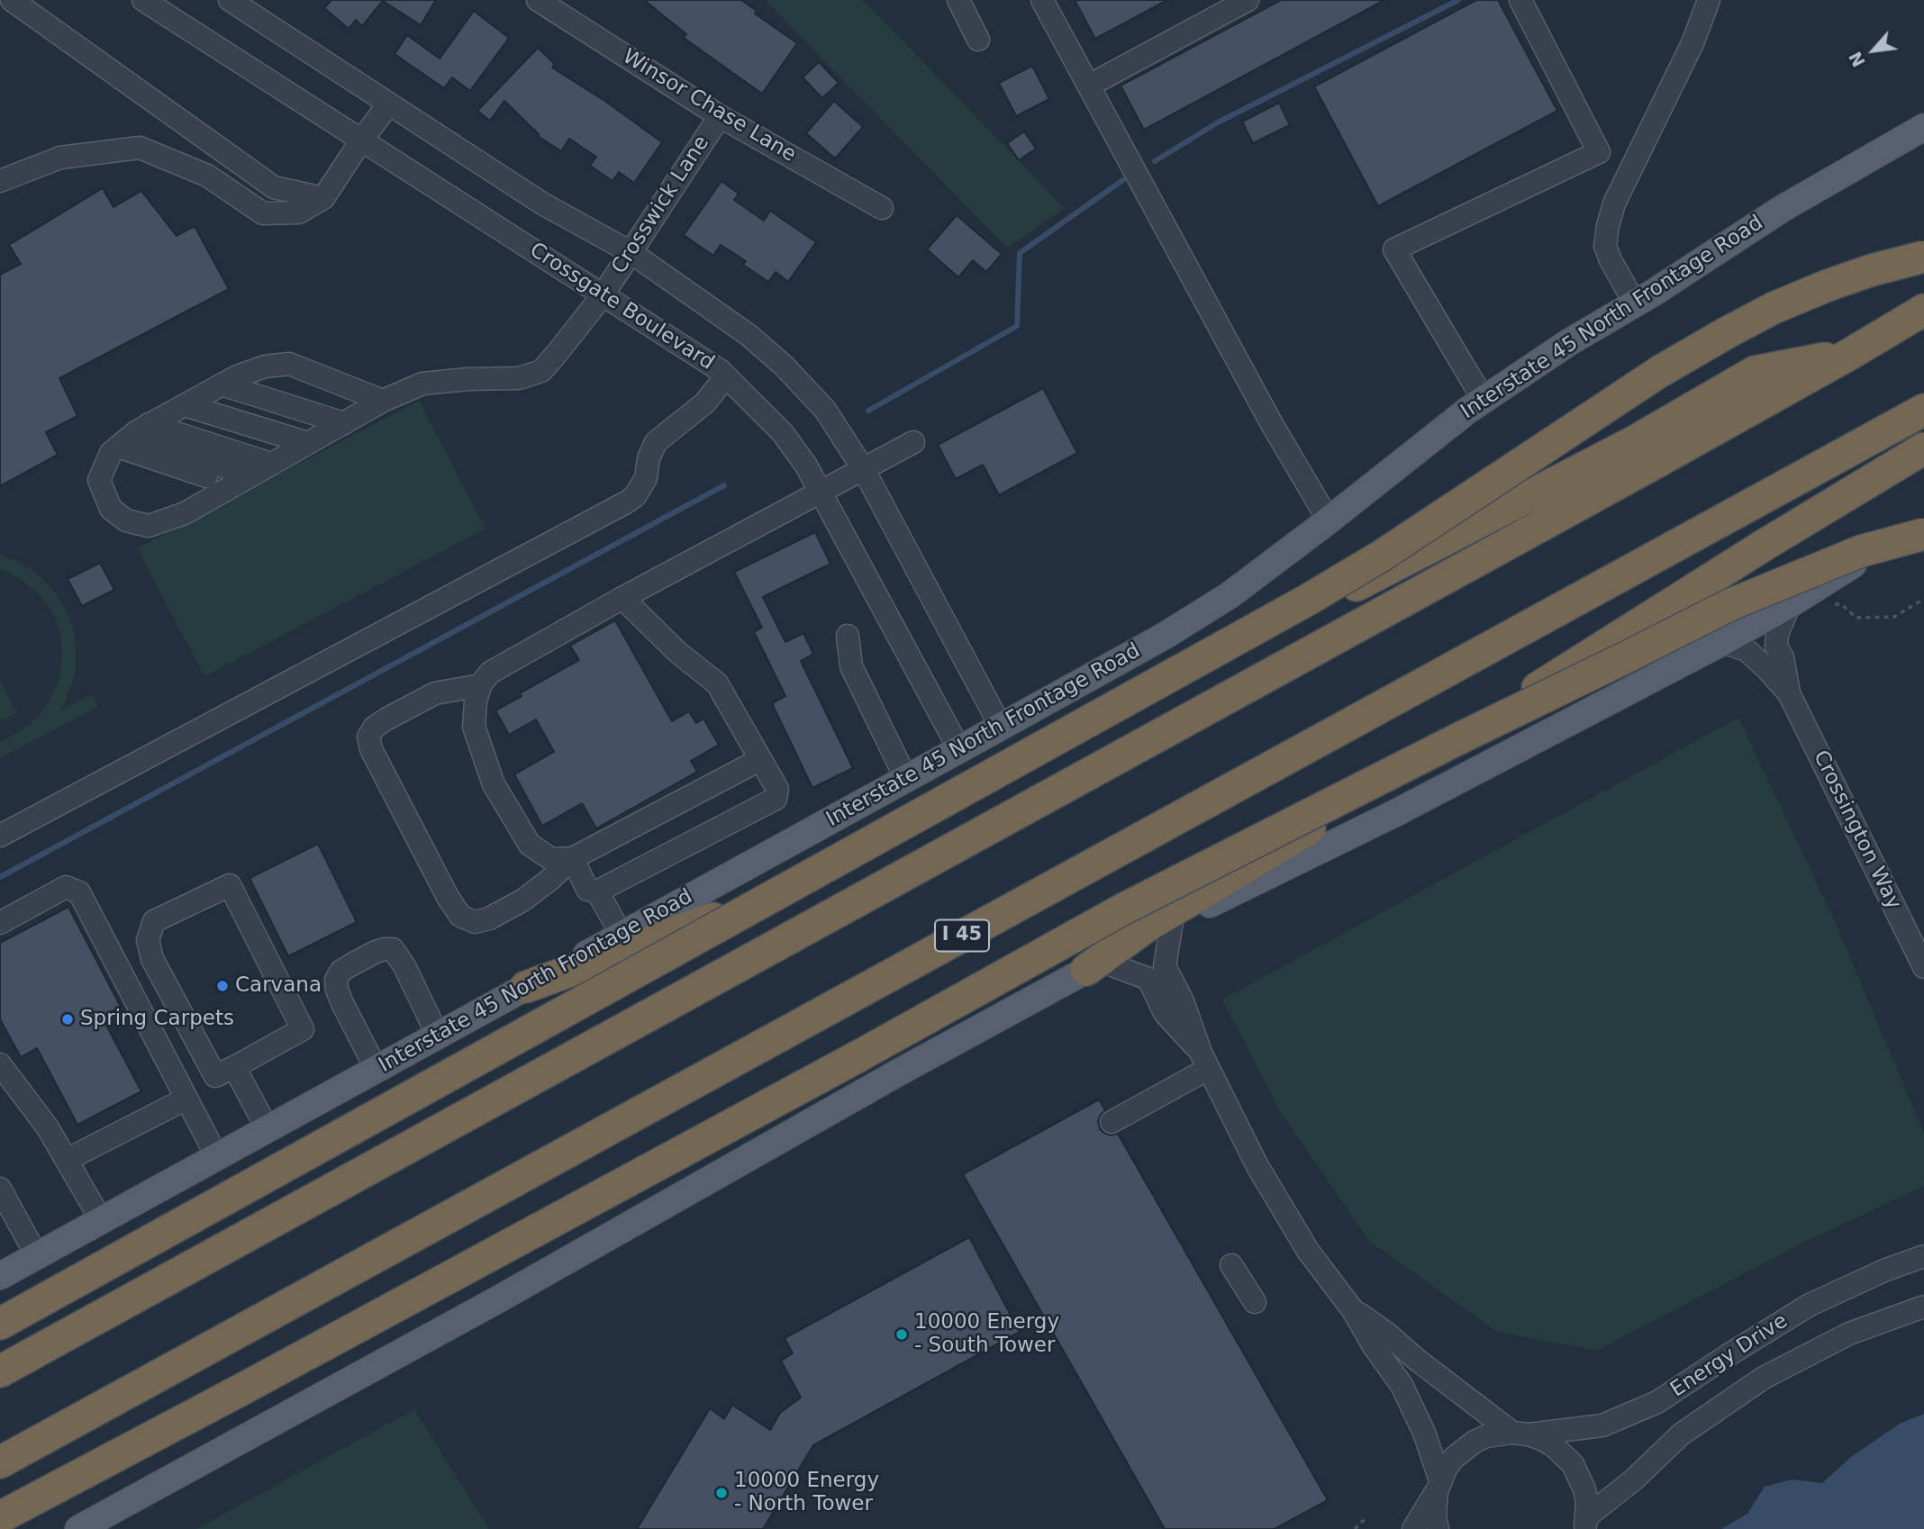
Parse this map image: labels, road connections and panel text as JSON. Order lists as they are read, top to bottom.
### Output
{
  "streets": {
    "highway": ["I 45"],
    "main road": ["Interstate 45 North Frontage Road"],
    "street": [
      "Winsor Chase Lane",
      "Crosswick Lane",
      "Crossgate Boulevard",
      "Crossington Way",
      "Energy Drive"
    ]
  },
  "crossings": [
    ["Winsor Chase Lane", "Crosswick Lane"],
    ["Crosswick Lane", "Crossgate Boulevard"],
    ["Crossgate Boulevard", "Interstate 45 North Frontage Road"]
  ],
  "places": [
    "Carvana",
    "Spring Carpets",
    "10000 Energy - South Tower",
    "10000 Energy - North Tower"
  ],
  "north": "bottom left"
}
